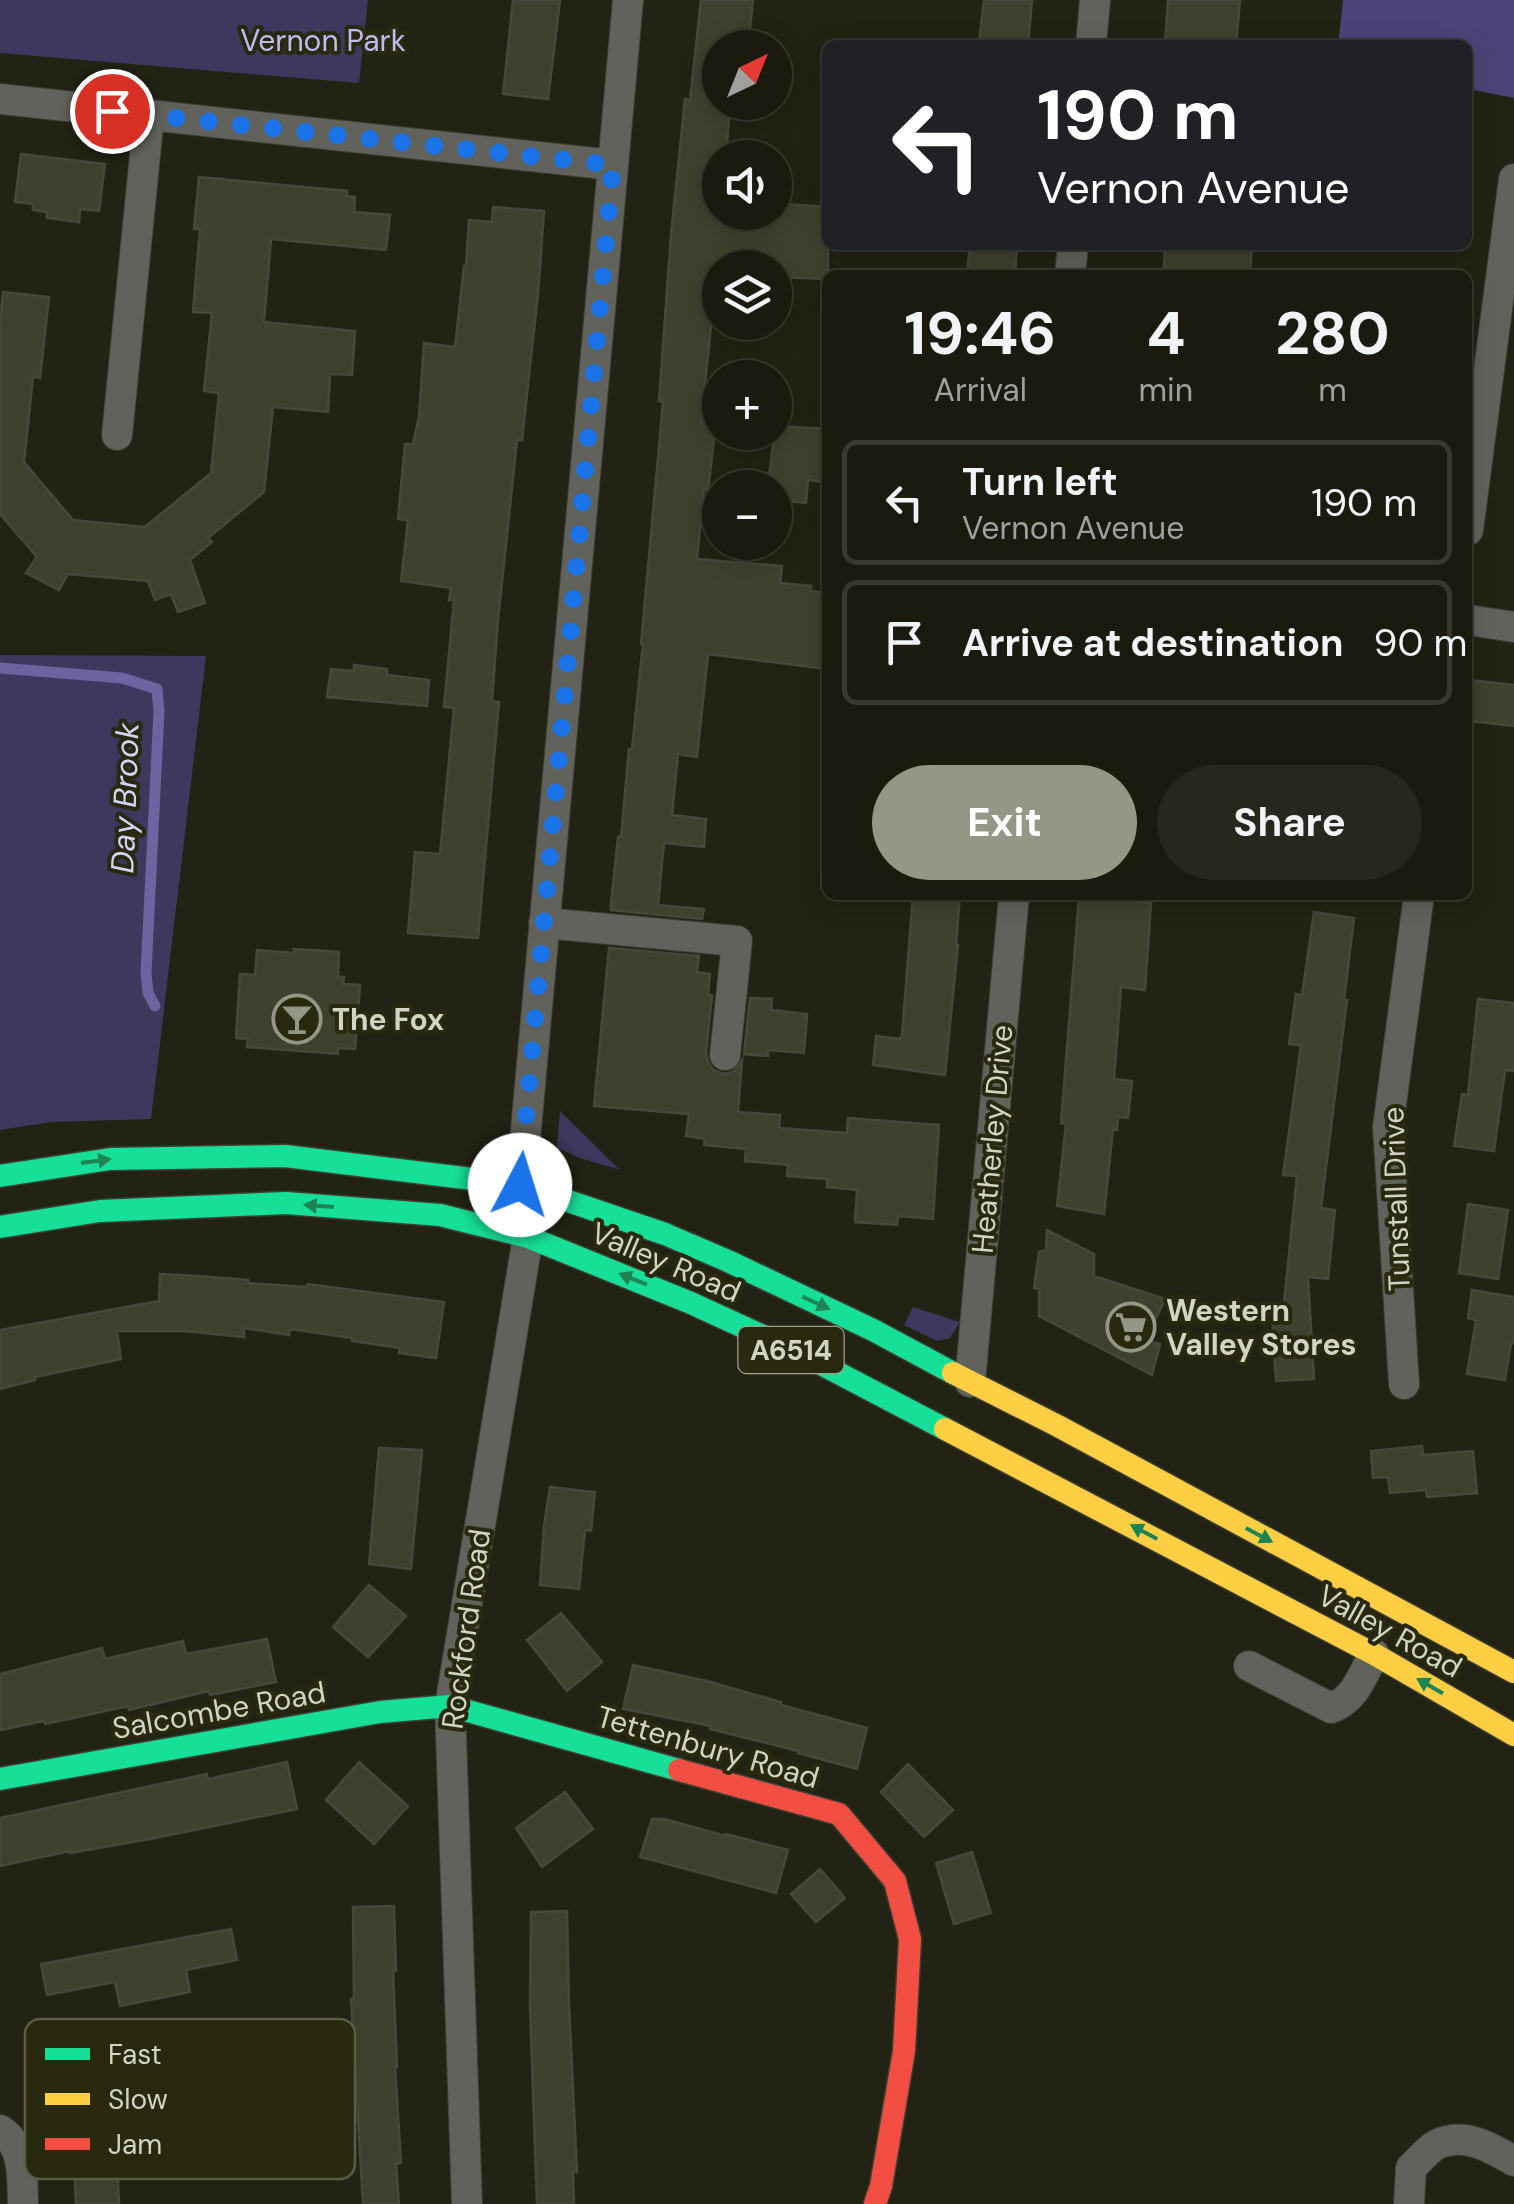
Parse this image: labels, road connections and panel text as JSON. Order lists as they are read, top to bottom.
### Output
{
  "streets": {
    "main road": [
      "Valley Road",
      "A6514",
      "Salcombe Road",
      "Tettenbury Road"
    ],
    "street": ["Heatherley Drive", "Tunstall Drive", "Rockford Road"]
  },
  "crossings": [
    ["Heatherley Drive", "Valley Road"],
    ["Valley Road", "Rockford Road"],
    ["Rockford Road", "Salcombe Road"],
    ["Rockford Road", "Tettenbury Road"],
    ["Salcombe Road", "Tettenbury Road"]
  ],
  "water": ["Day Brook"],
  "parks": ["Vernon Park"],
  "places": {
    "bar": ["The Fox"],
    "supermarket": ["Western Valley Stores"]
  },
  "legend": ["Fast", "Slow", "Jam"],
  "north": "top right",
  "page": {
    "map_buttons": ["+", "−"],
    "turn": ["190 m", "Vernon Avenue"],
    "eta": [
      "19:46",
      "Arrival",
      "4",
      "min",
      "280",
      "m"
    ],
    "list": [
      {
        "name": "Turn left",
        "note": "Vernon Avenue",
        "value": "190 m"
      },
      {
        "name": "Arrive at destination",
        "value": "90 m"
      }
    ],
    "buttons": ["Exit", "Share"]
  }
}
